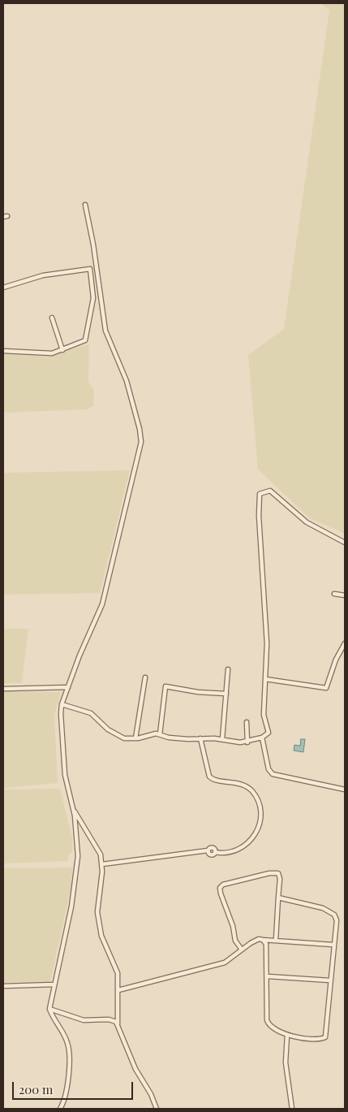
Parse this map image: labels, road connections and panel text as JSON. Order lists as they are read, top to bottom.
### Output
{
  "scale_bar": "200 m"
}
